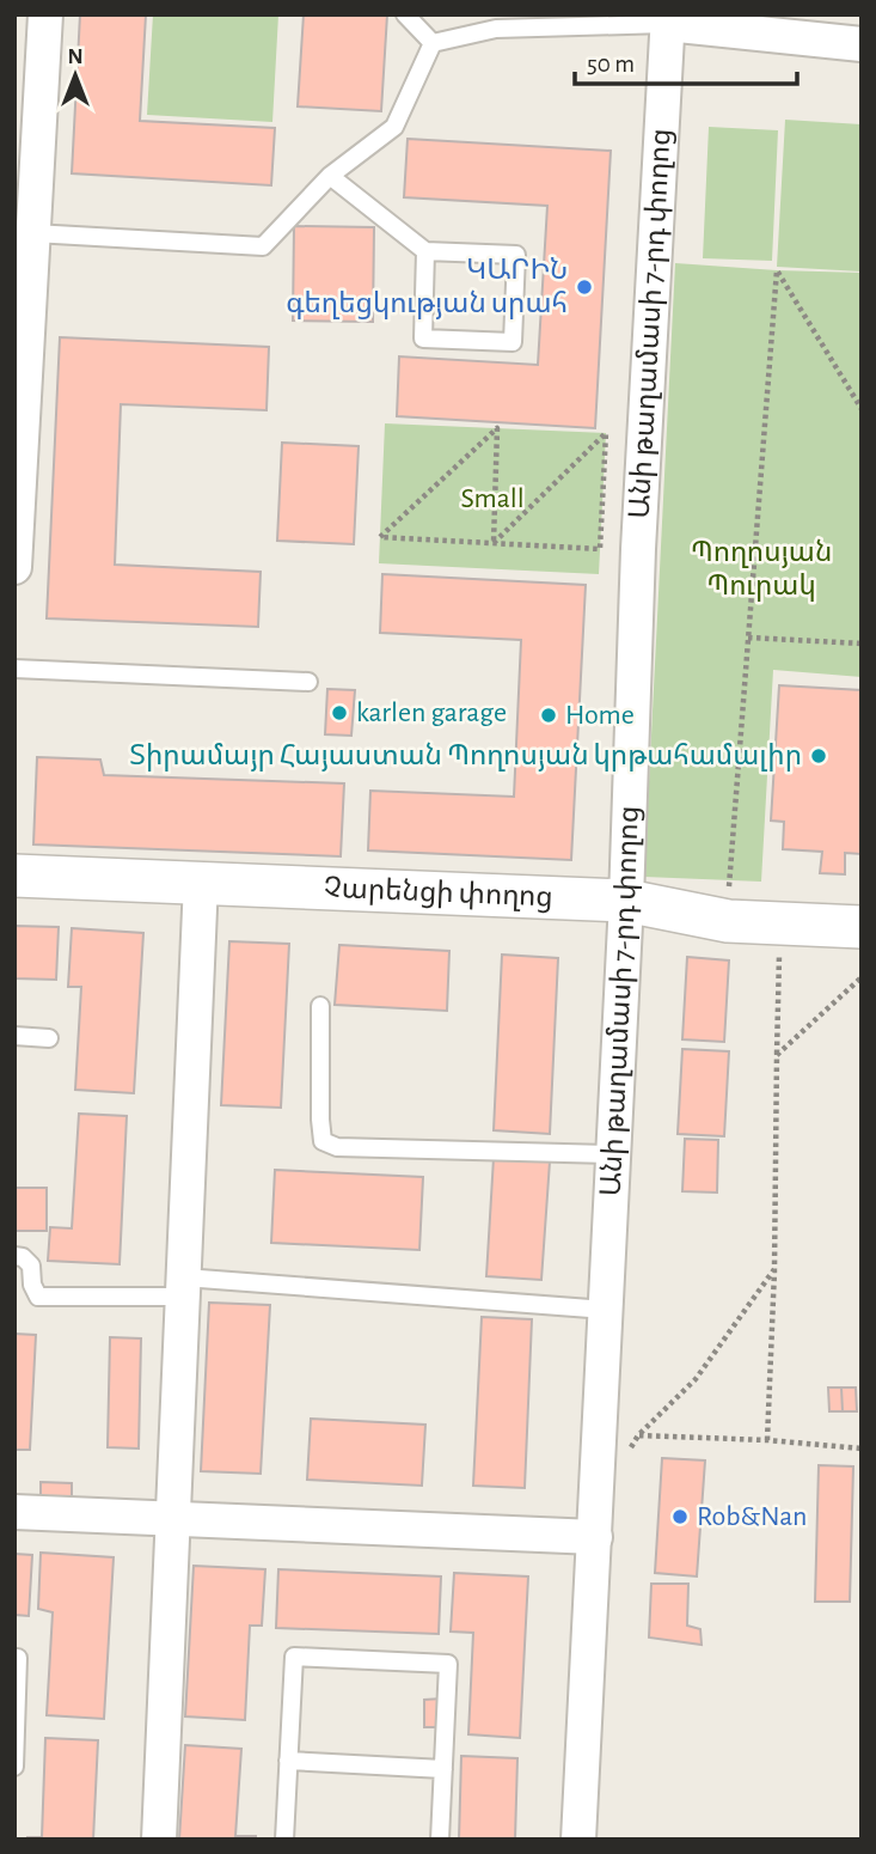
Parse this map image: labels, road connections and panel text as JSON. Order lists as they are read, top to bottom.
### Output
{
  "streets": {
    "street": ["Անի թաղամասի 7-րդ փողոց", "Չարենցի փողոց"]
  },
  "crossings": [
    ["Անի թաղամասի 7-րդ փողոց", "Չարենցի փողոց"]
  ],
  "parks": ["Small", "Պողոսյան Պուրակ"],
  "places": [
    "ԿԱՐԻՆ գեղեցկության սրահ",
    "karlen garage",
    "Home",
    "Տիրամայր Հայաստան Պողոսյան կրթահամալիր",
    "Rob&Nan"
  ],
  "scale_bar": "50 m",
  "north": "top"
}
